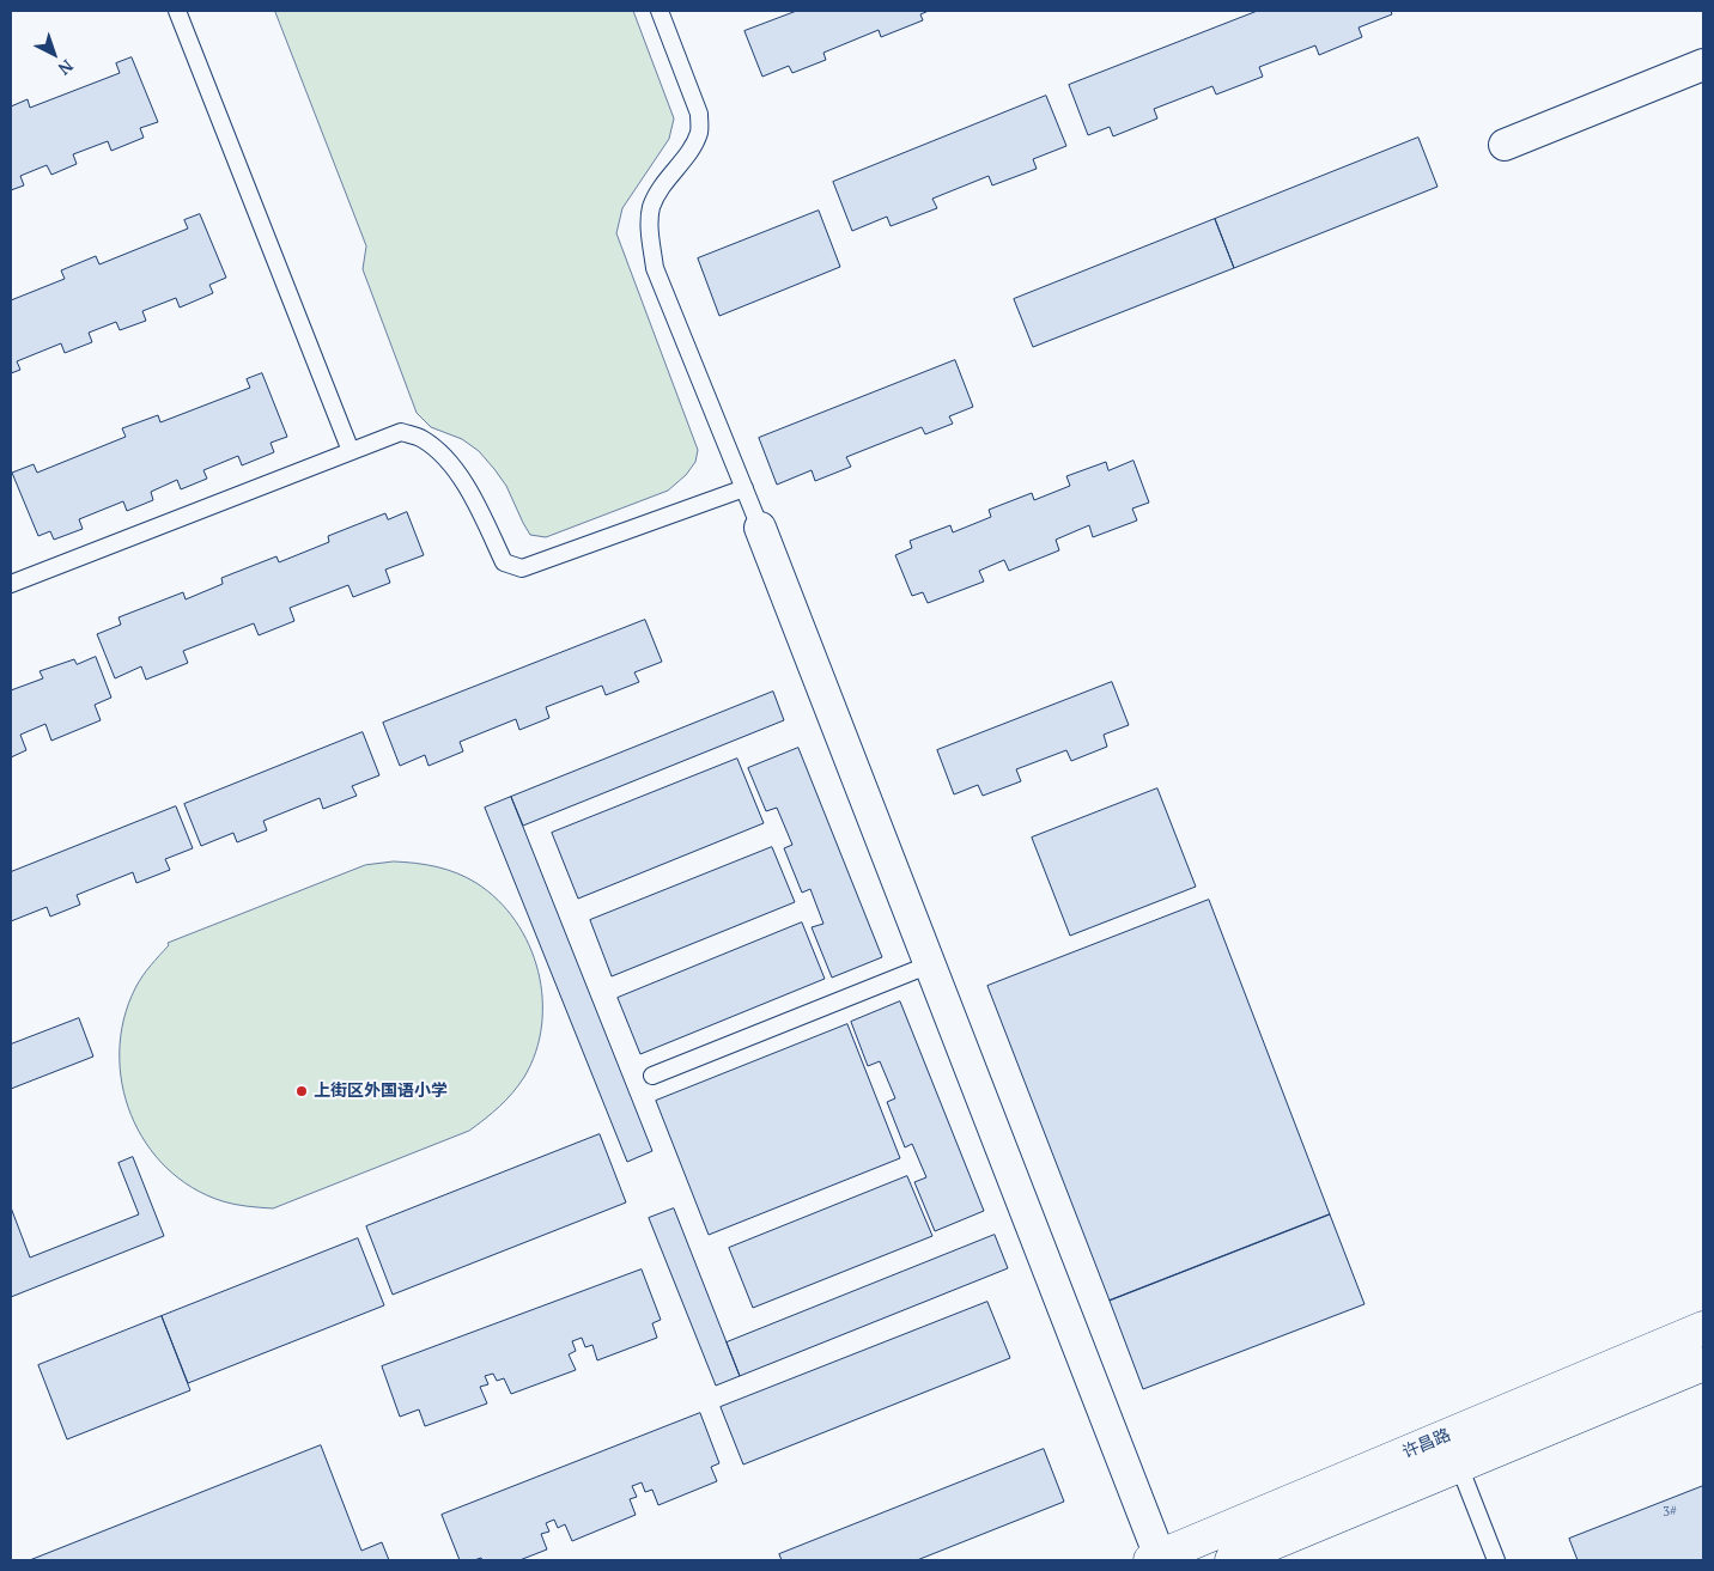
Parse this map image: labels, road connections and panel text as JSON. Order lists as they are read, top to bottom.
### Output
{
  "streets": {
    "street": ["许昌路"]
  },
  "places": ["上街区外国语小学"],
  "house_numbers": ["3#"],
  "north": "bottom right"
}
